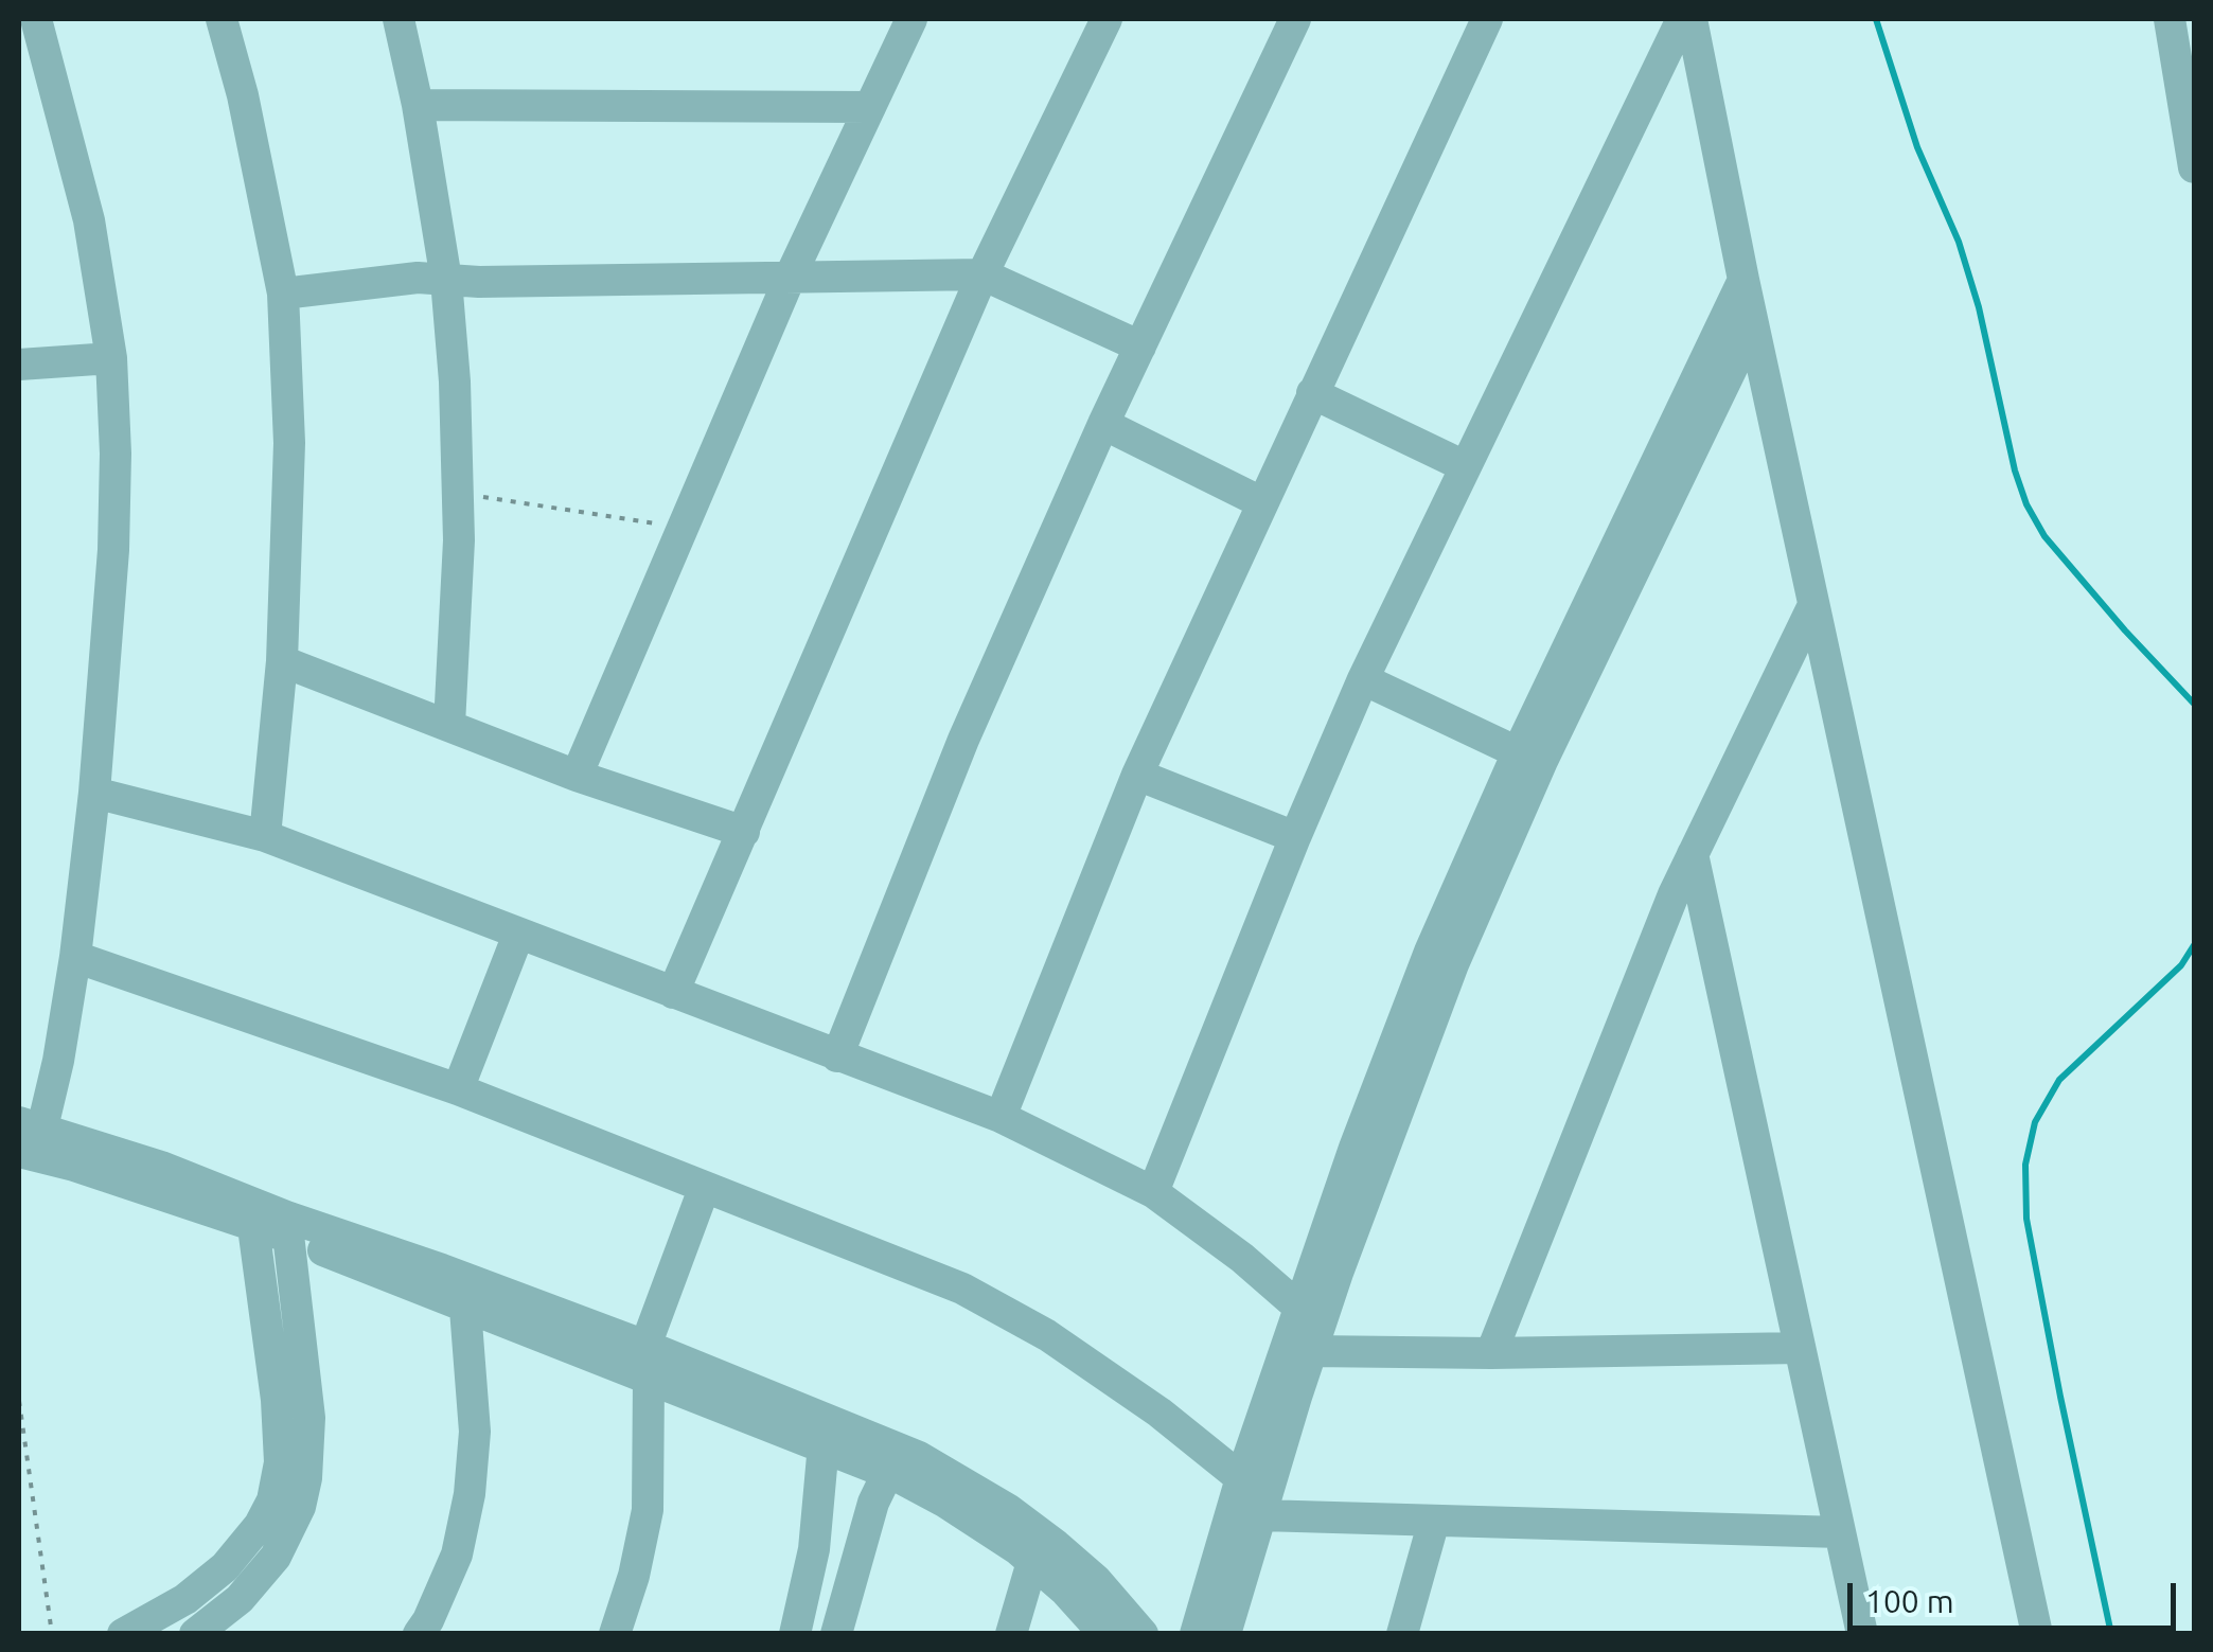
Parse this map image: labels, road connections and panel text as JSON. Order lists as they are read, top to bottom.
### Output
{
  "scale_bar": "100 m"
}
